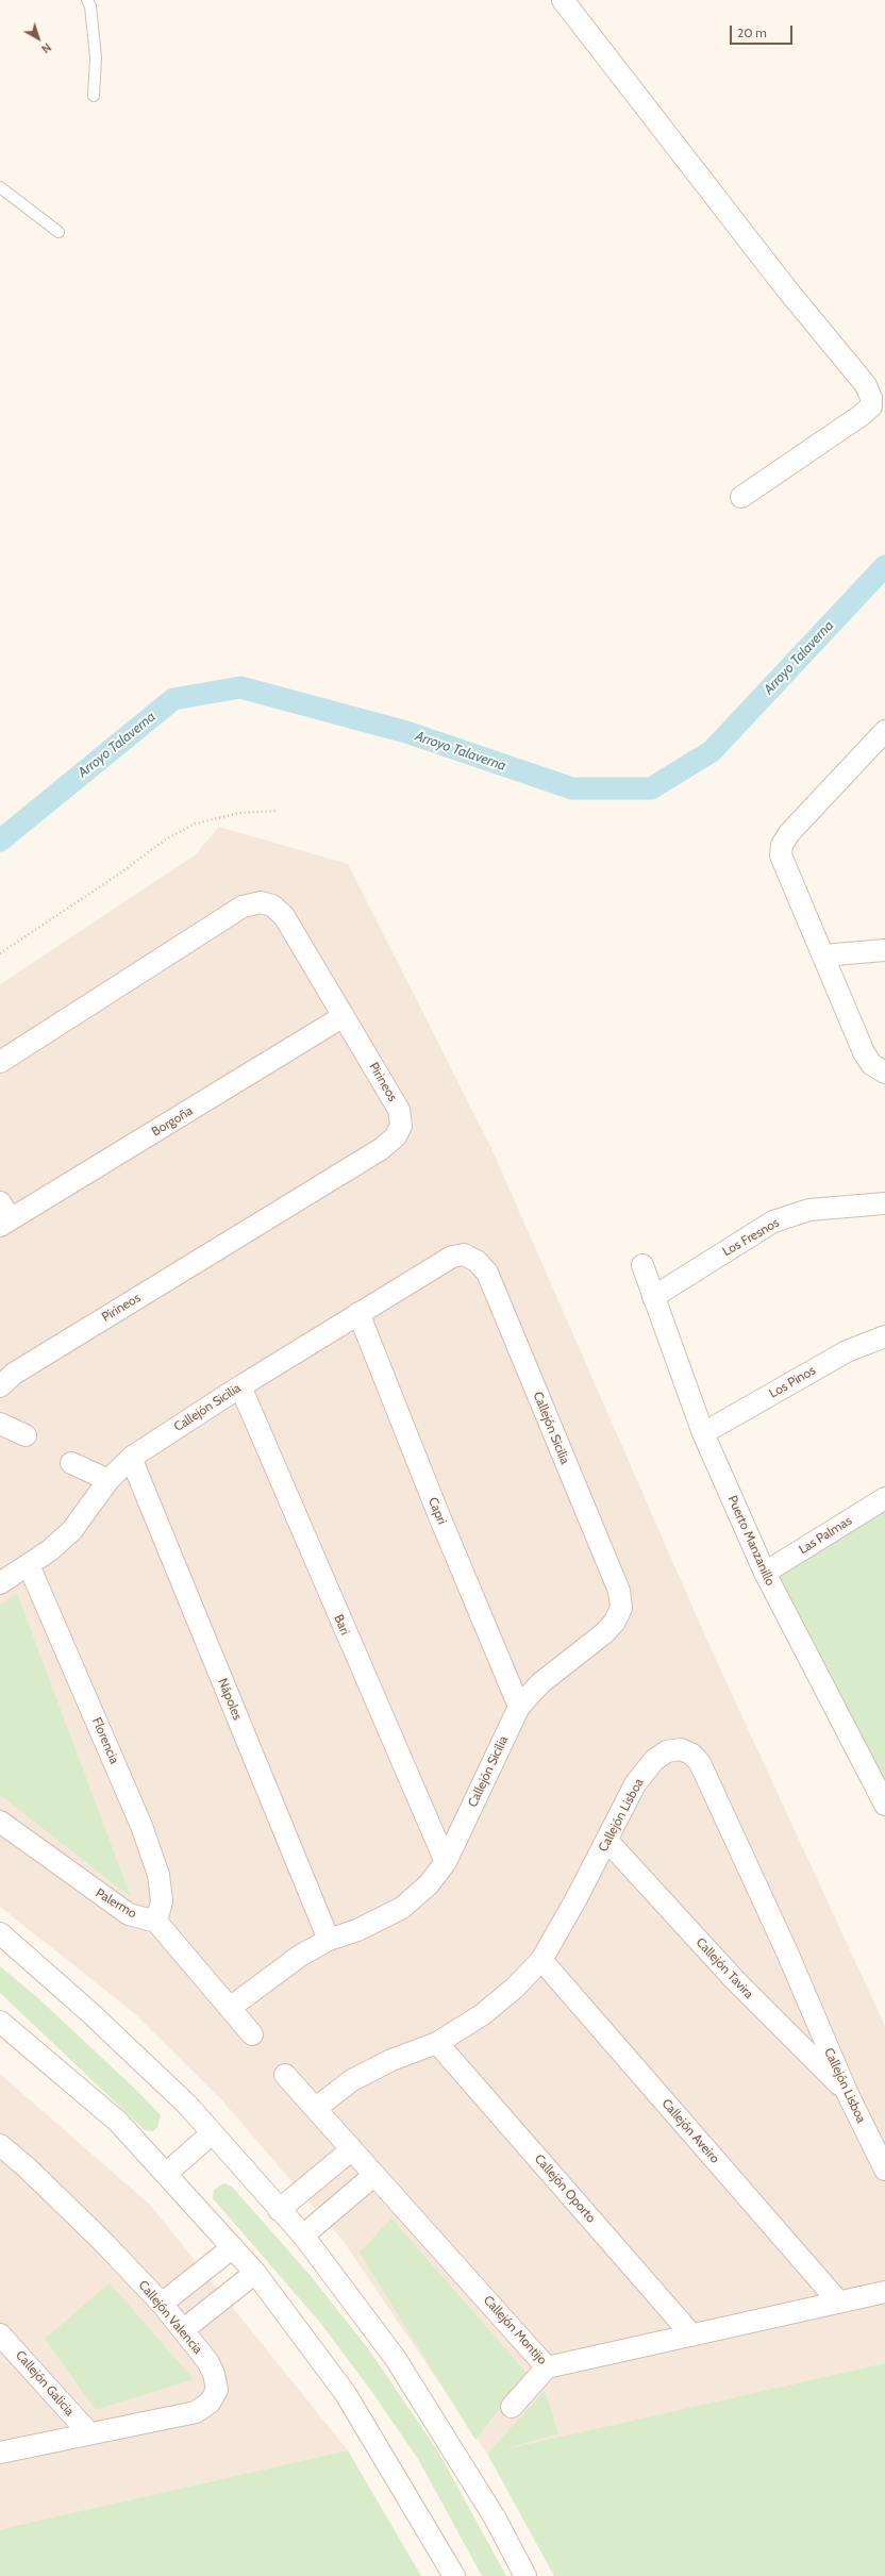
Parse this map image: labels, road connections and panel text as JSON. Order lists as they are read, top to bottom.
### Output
{
  "streets": {
    "street": [
      "Pirineos",
      "Borgoña",
      "Los Fresnos",
      "Los Pinos",
      "Callejón Sicilia",
      "Capri",
      "Las Palmas",
      "Puerto Manzanillo",
      "Bari",
      "Nápoles",
      "Florencia",
      "Callejón Lisboa",
      "Palermo",
      "Callejón Tavira",
      "Callejón Aveiro",
      "Callejón Oporto",
      "Callejón Valencia",
      "Callejón Montijo",
      "Callejón Galicia"
    ]
  },
  "crossings": [
    ["Pirineos", "Borgoña"],
    ["Los Fresnos", "Puerto Manzanillo"],
    ["Los Pinos", "Puerto Manzanillo"],
    ["Callejón Sicilia", "Capri"],
    ["Callejón Sicilia", "Bari"],
    ["Callejón Sicilia", "Nápoles"],
    ["Callejón Sicilia", "Florencia"],
    ["Las Palmas", "Puerto Manzanillo"],
    ["Florencia", "Palermo"],
    ["Callejón Lisboa", "Callejón Tavira"],
    ["Callejón Lisboa", "Callejón Aveiro"],
    ["Callejón Lisboa", "Callejón Oporto"],
    ["Callejón Lisboa", "Callejón Montijo"],
    ["Callejón Aveiro", "Callejón Montijo"],
    ["Callejón Oporto", "Callejón Montijo"],
    ["Callejón Valencia", "Callejón Galicia"]
  ],
  "water": ["Arroyo Talaverna"],
  "scale_bar": "20 m",
  "north": "bottom right"
}
